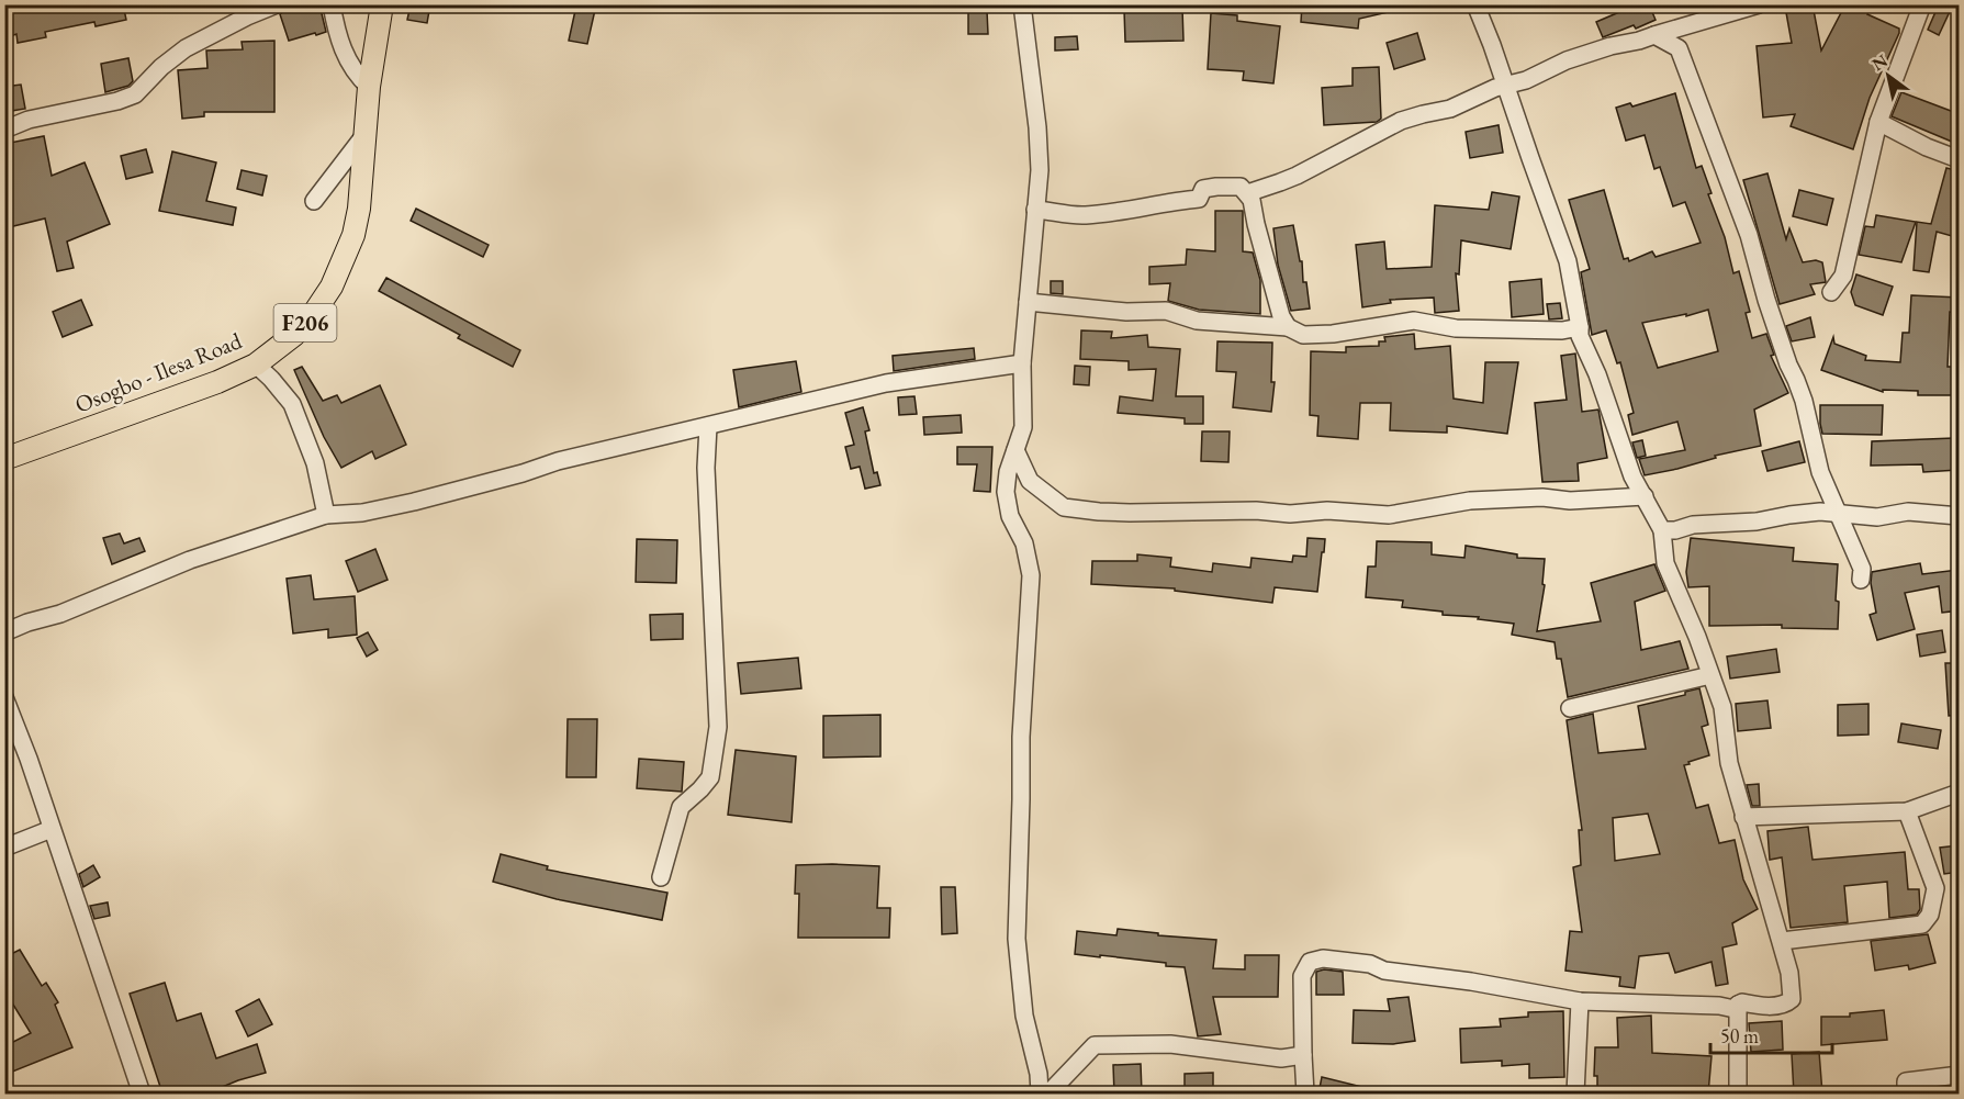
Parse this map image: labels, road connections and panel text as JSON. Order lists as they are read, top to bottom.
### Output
{
  "streets": {
    "main road": ["F206", "Osogbo - Ilesa Road"]
  },
  "scale_bar": "50 m",
  "north": "top left"
}
